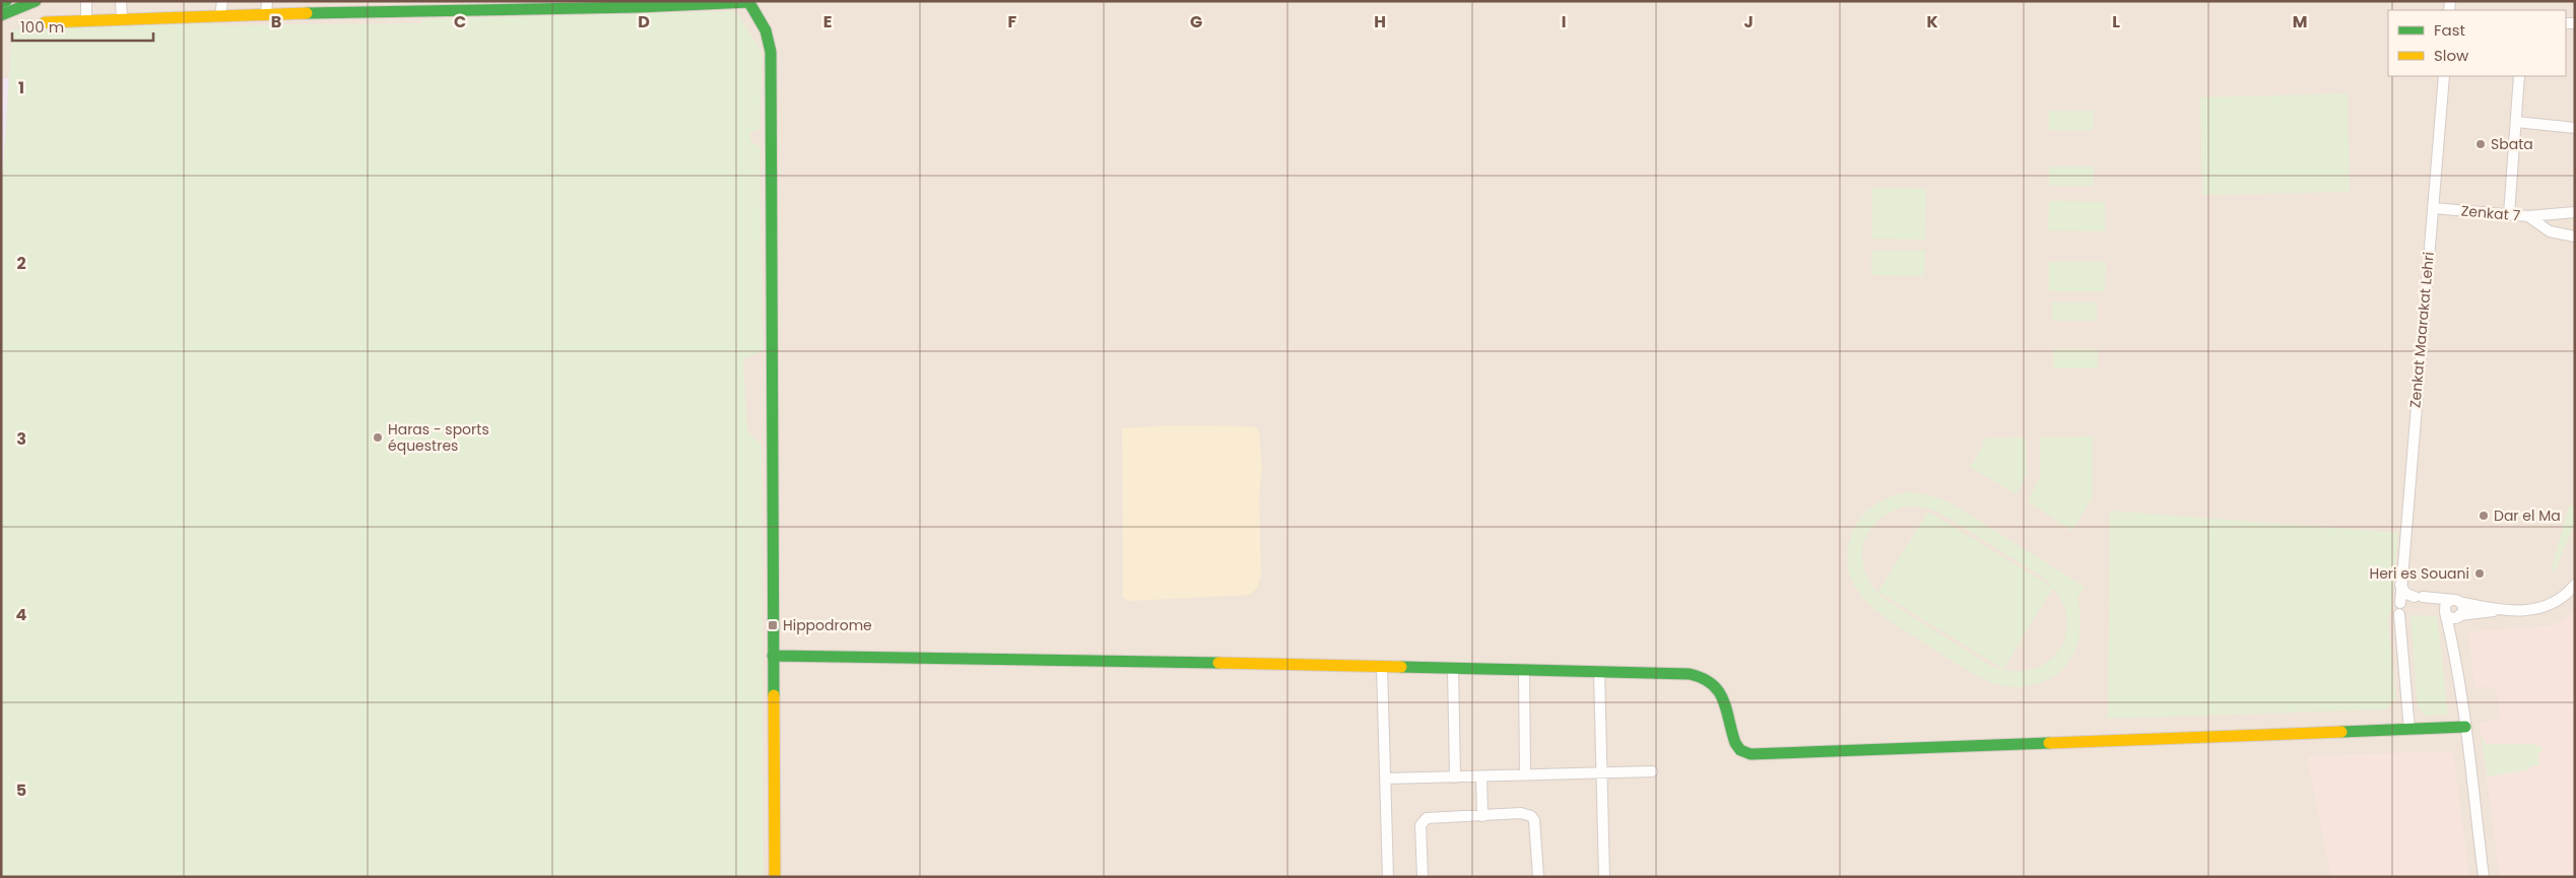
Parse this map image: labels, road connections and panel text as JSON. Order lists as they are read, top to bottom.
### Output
{
  "streets": {
    "street": ["Zenkat 7", "Zenkat Maarakat Lehri"]
  },
  "crossings": [
    ["Zenkat 7", "Zenkat Maarakat Lehri"]
  ],
  "places": {
    "other": [
      "Sbata",
      "Haras - sports équestres",
      "Dar el Ma",
      "Heri es Souani"
    ],
    "transit": ["Hippodrome"]
  },
  "legend": ["Fast", "Slow"],
  "scale_bar": "100 m",
  "grid": {
    "columns": [
      "B",
      "C",
      "D",
      "E",
      "F",
      "G",
      "H",
      "I",
      "J",
      "K",
      "L",
      "M"
    ],
    "rows": [
      "1",
      "2",
      "3",
      "4",
      "5"
    ]
  }
}
